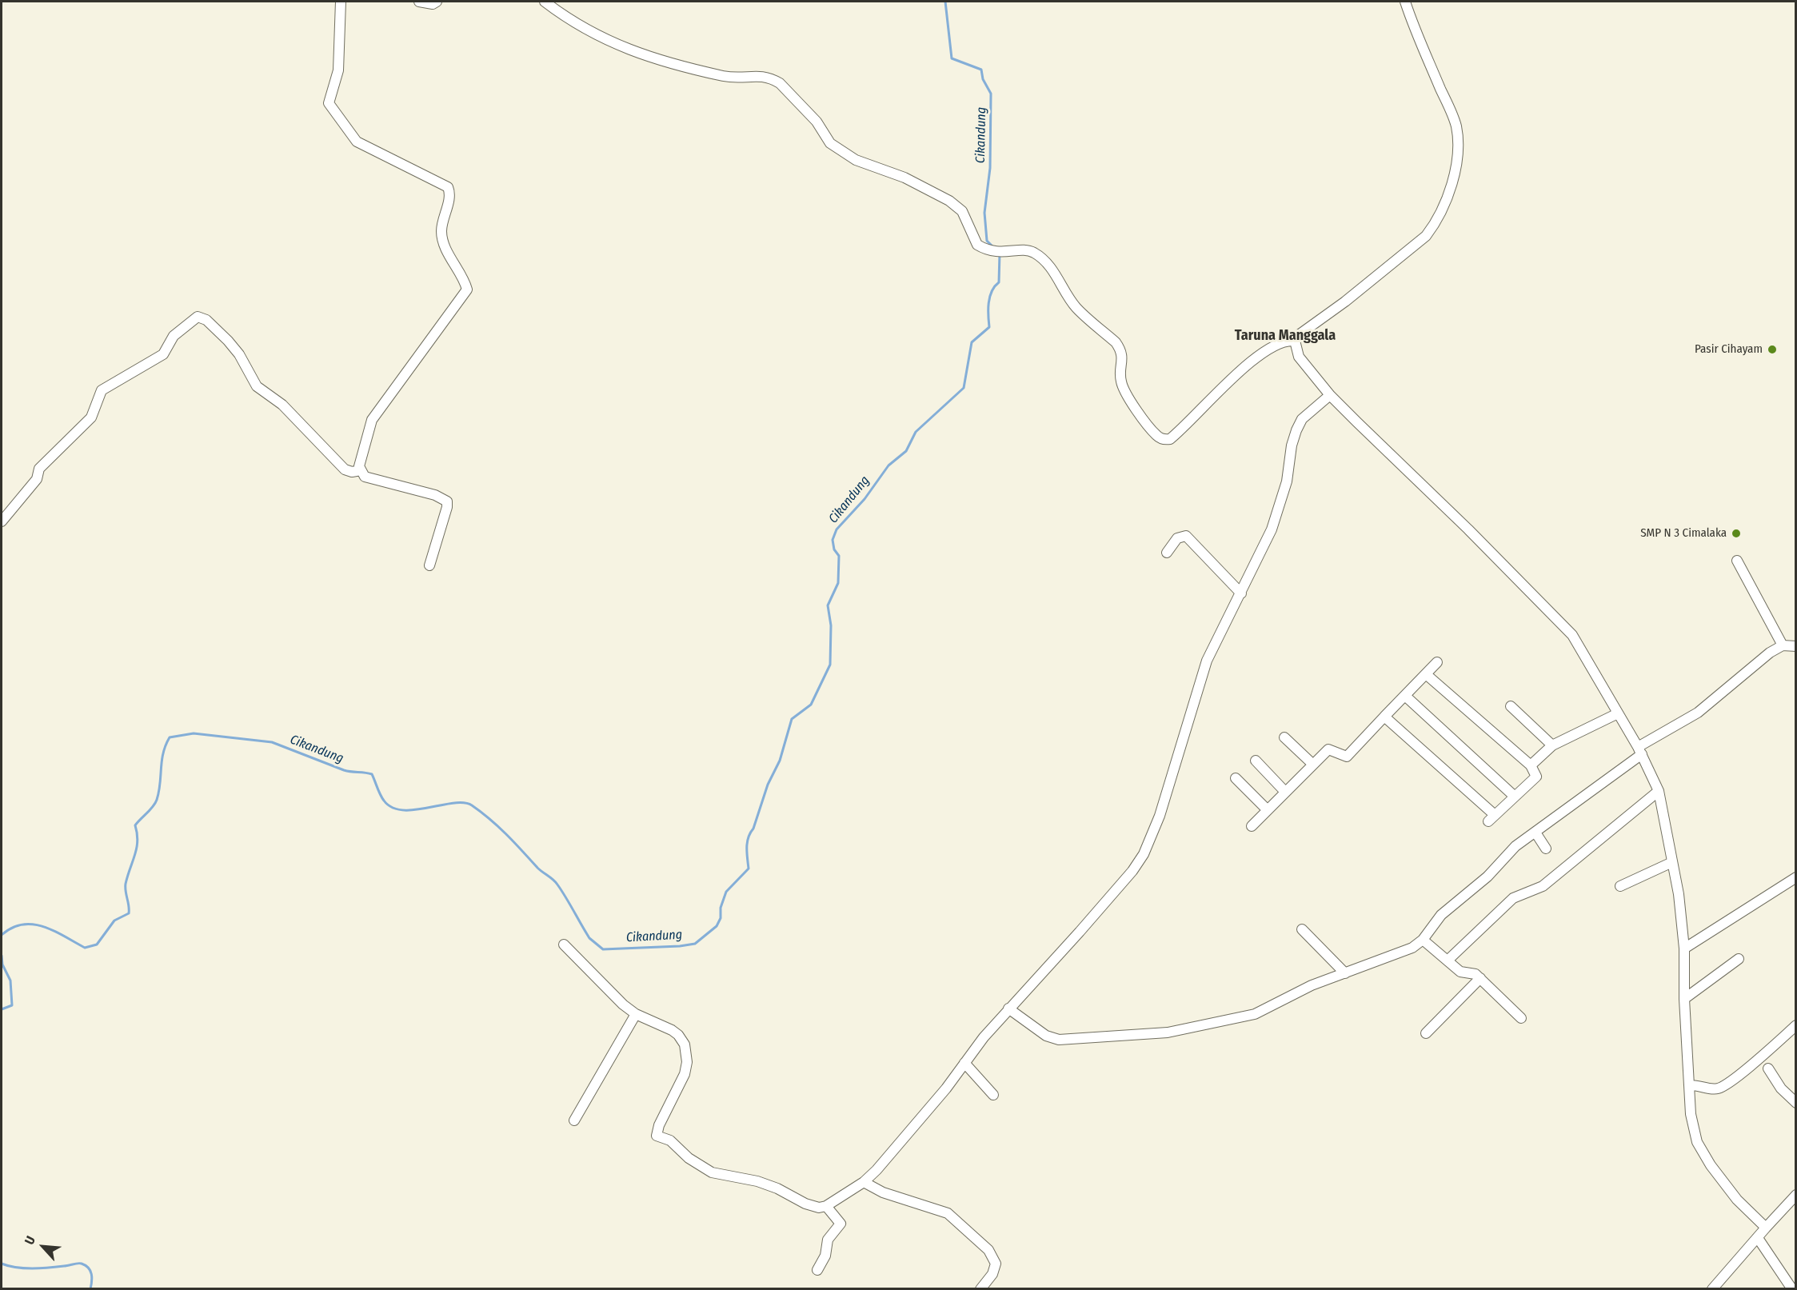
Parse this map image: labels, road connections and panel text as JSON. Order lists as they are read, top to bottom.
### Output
{
  "districts": ["Taruna Manggala"],
  "water": ["Cikandung"],
  "places": ["Pasir Cihayam", "SMP N 3 Cimalaka"],
  "north": "top left"
}
